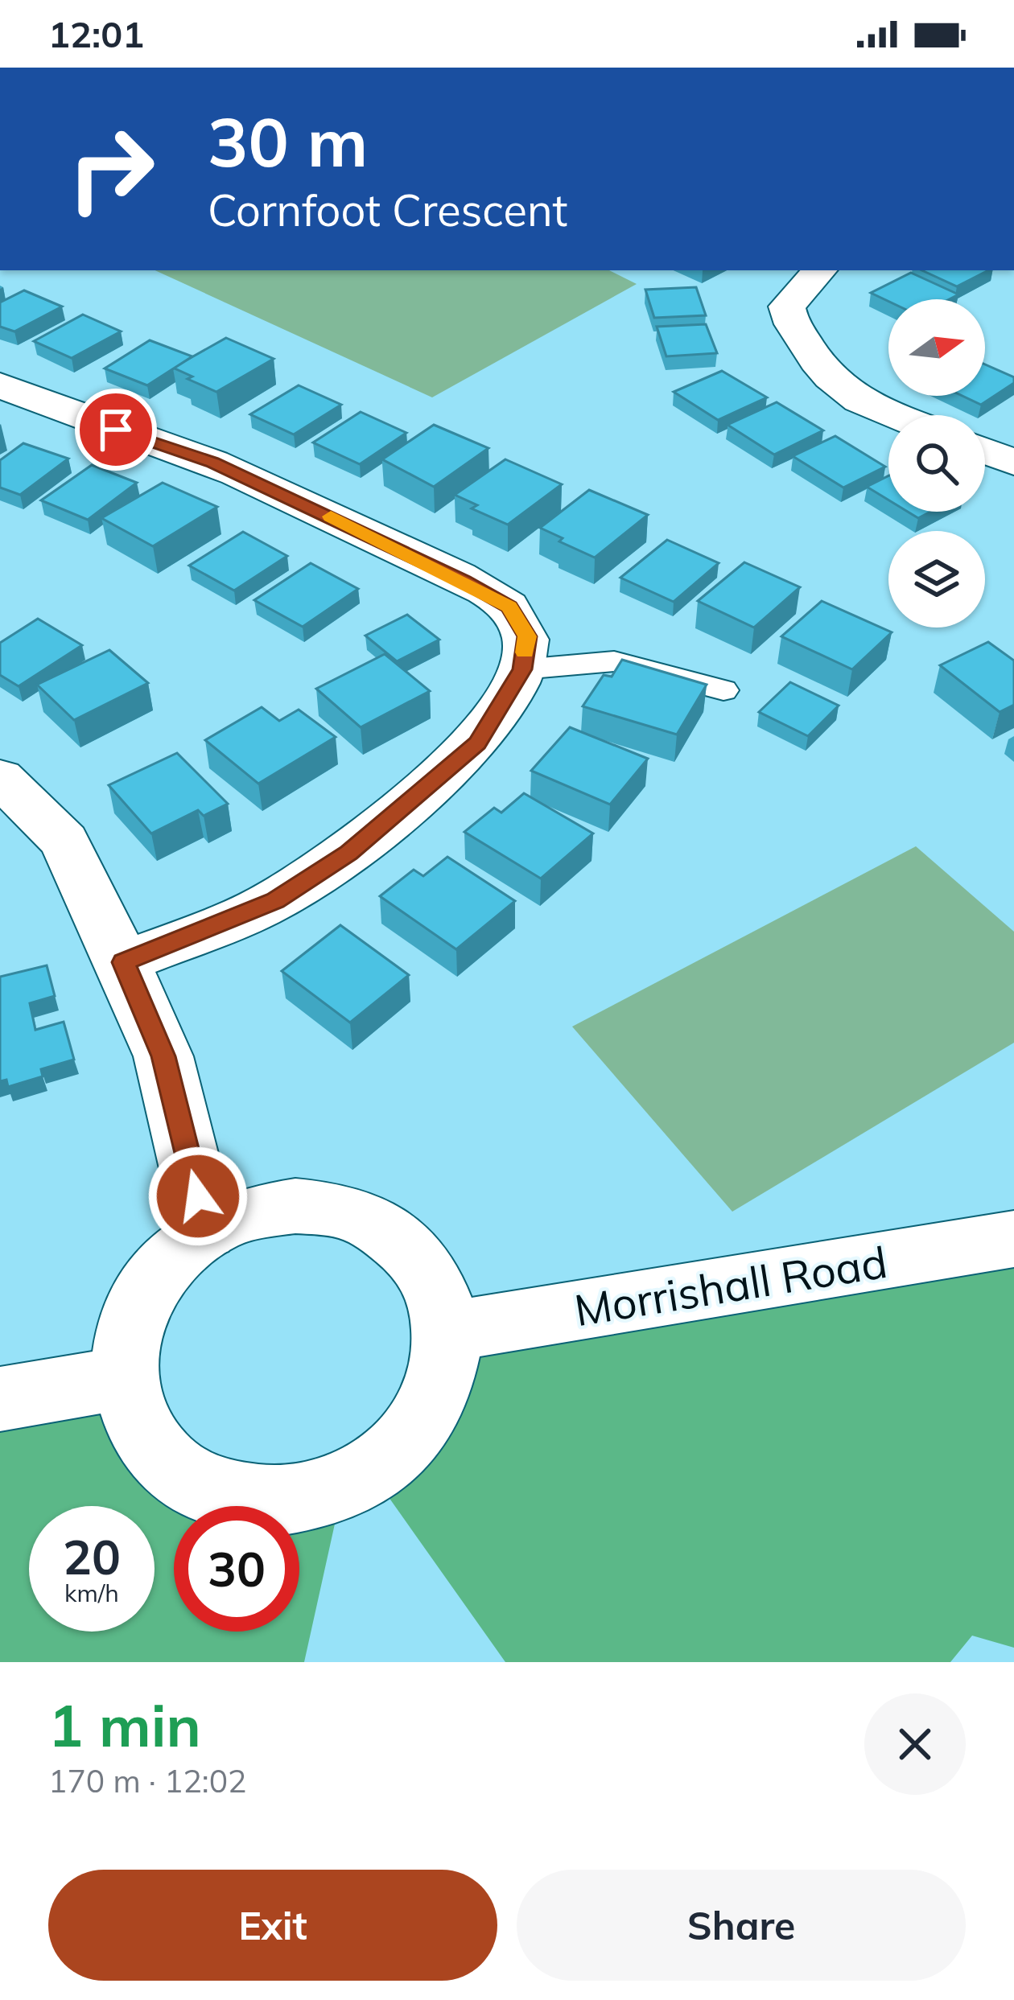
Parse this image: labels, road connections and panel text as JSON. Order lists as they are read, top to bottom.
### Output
{
  "streets": {
    "street": ["Morrishall Road"]
  },
  "north": "right",
  "page": {
    "status": "12:01",
    "turn": ["30 m", "Cornfoot Crescent"],
    "speed": "20 km/h",
    "limit": "30",
    "heading": ["1 min", "170 m · 12:02"],
    "buttons": ["Exit", "Share"]
  }
}
